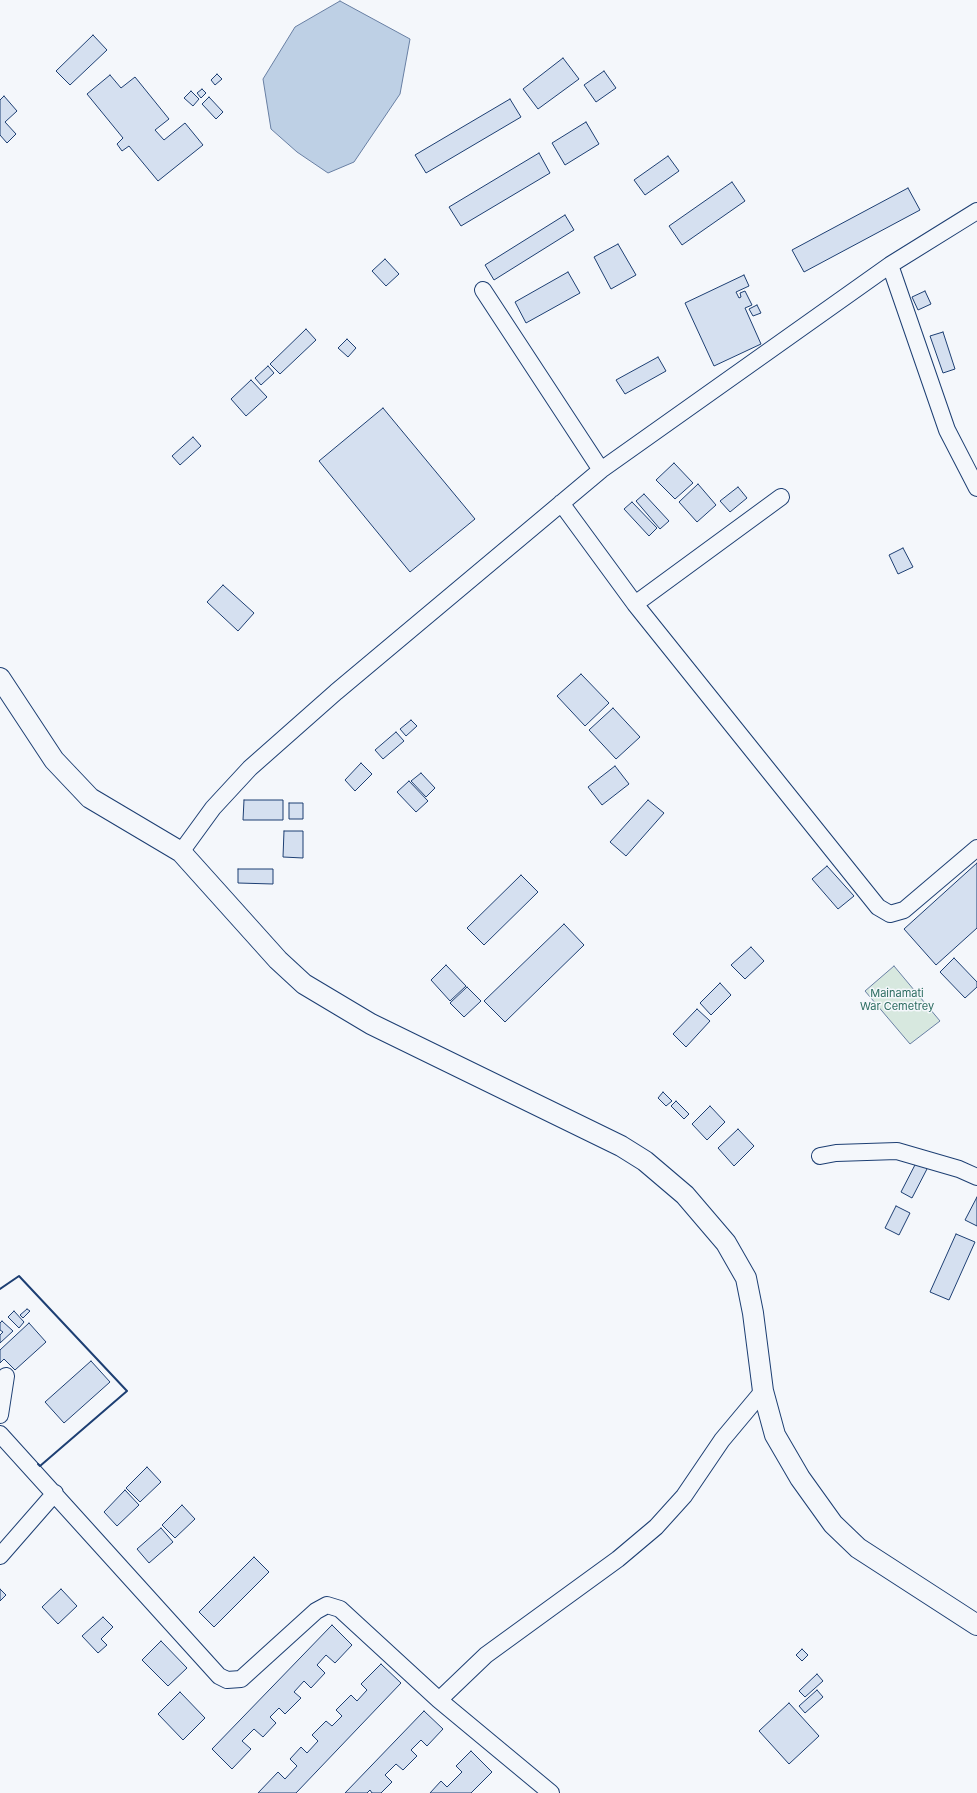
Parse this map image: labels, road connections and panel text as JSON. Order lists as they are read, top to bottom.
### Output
{
  "parks": ["Mainamati War Cemetrey"]
}
